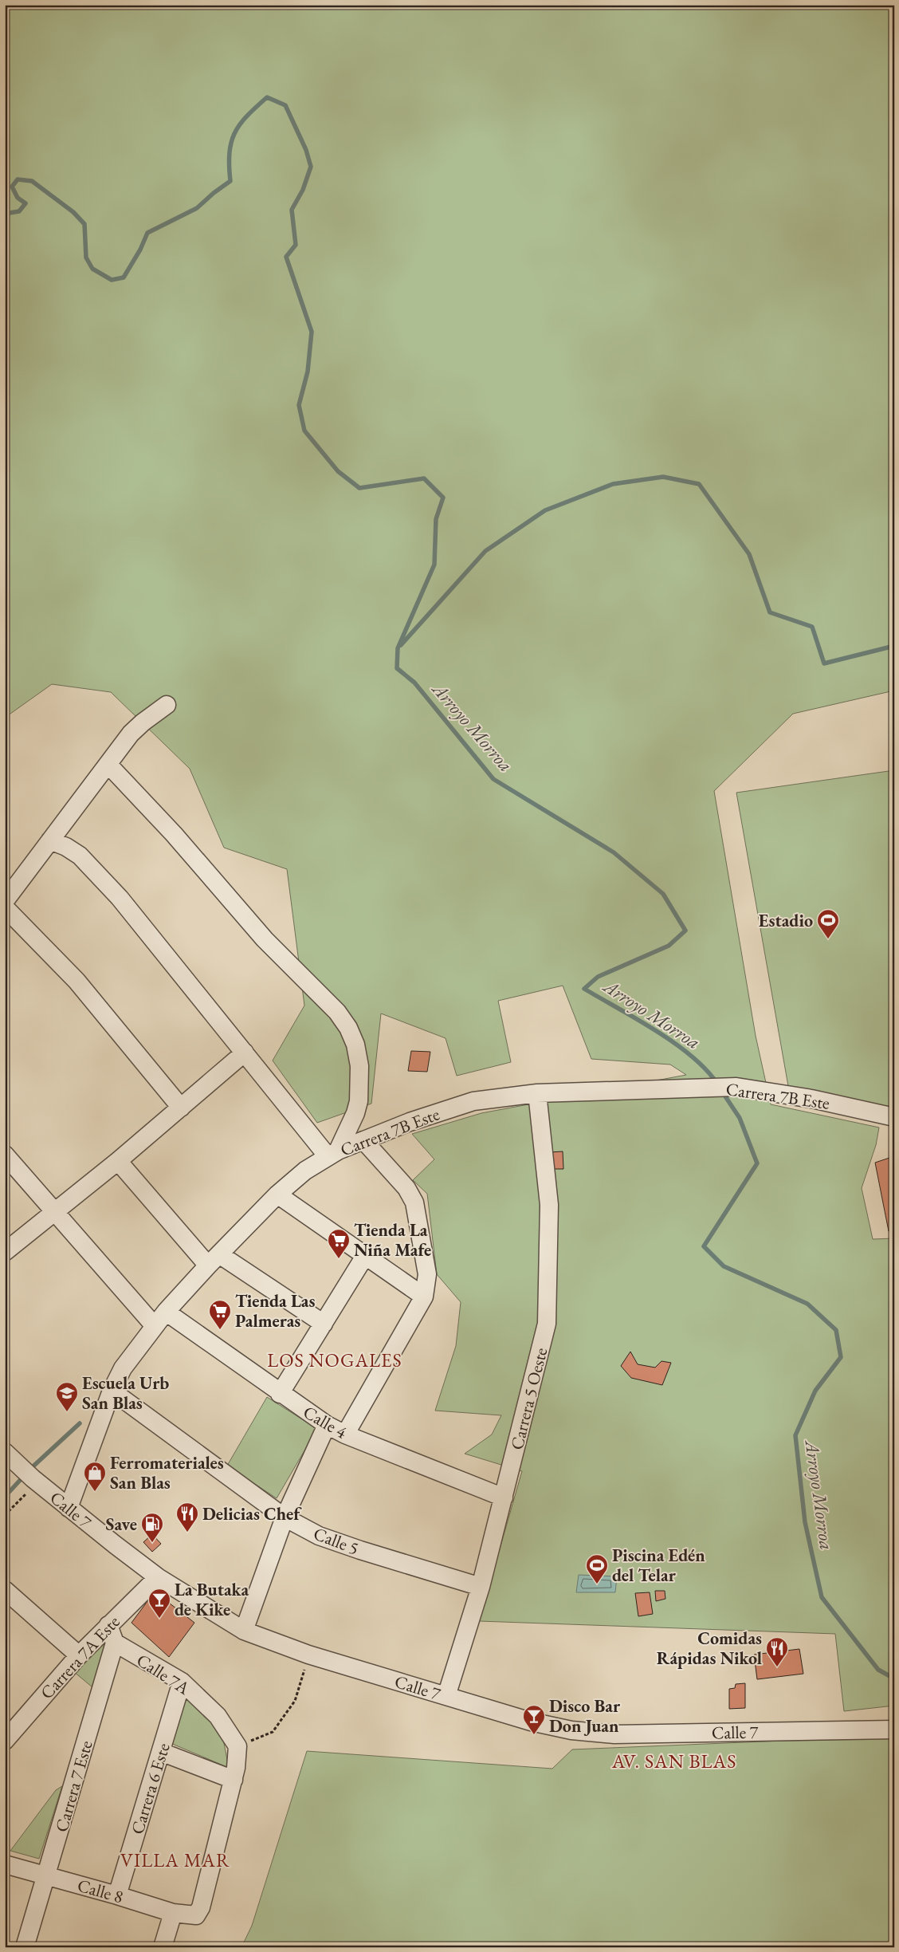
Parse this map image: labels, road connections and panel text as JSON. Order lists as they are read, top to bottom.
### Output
{
  "streets": {
    "street": [
      "Carrera 7B Este",
      "Carrera 5 Oeste",
      "Calle 4",
      "Calle 7",
      "Calle 5",
      "Carrera 7A Este",
      "Calle 7A",
      "Carrera 7 Este",
      "Carrera 6 Este",
      "Calle 8"
    ]
  },
  "crossings": [
    ["Carrera 7B Este", "Carrera 5 Oeste"],
    ["Carrera 7B Este", "Calle 4"],
    ["Carrera 7B Este", "Calle 7"],
    ["Carrera 7B Este", "Calle 5"],
    ["Carrera 5 Oeste", "Calle 4"],
    ["Carrera 5 Oeste", "Calle 7"],
    ["Carrera 5 Oeste", "Calle 5"],
    ["Calle 7", "Carrera 7A Este"],
    ["Calle 7A", "Carrera 7 Este"],
    ["Calle 7A", "Carrera 6 Este"],
    ["Carrera 7 Este", "Calle 8"],
    ["Carrera 6 Este", "Calle 8"]
  ],
  "districts": ["LOS NOGALES", "AV. SAN BLAS", "VILLA MAR"],
  "water": ["Arroyo Morroa"],
  "places": {
    "sports": ["Estadio", "Piscina Edén del Telar"],
    "supermarket": ["Tienda La Niña Mafe", "Tienda Las Palmeras"],
    "school or university": ["Escuela Urb San Blas"],
    "shop": ["Ferromateriales San Blas"],
    "restaurant": ["Delicias Chef", "Comidas Rápidas Nikol"],
    "fuel station": ["Save"],
    "bar": ["La Butaka de Kike", "Disco Bar Don Juan"]
  }
}
